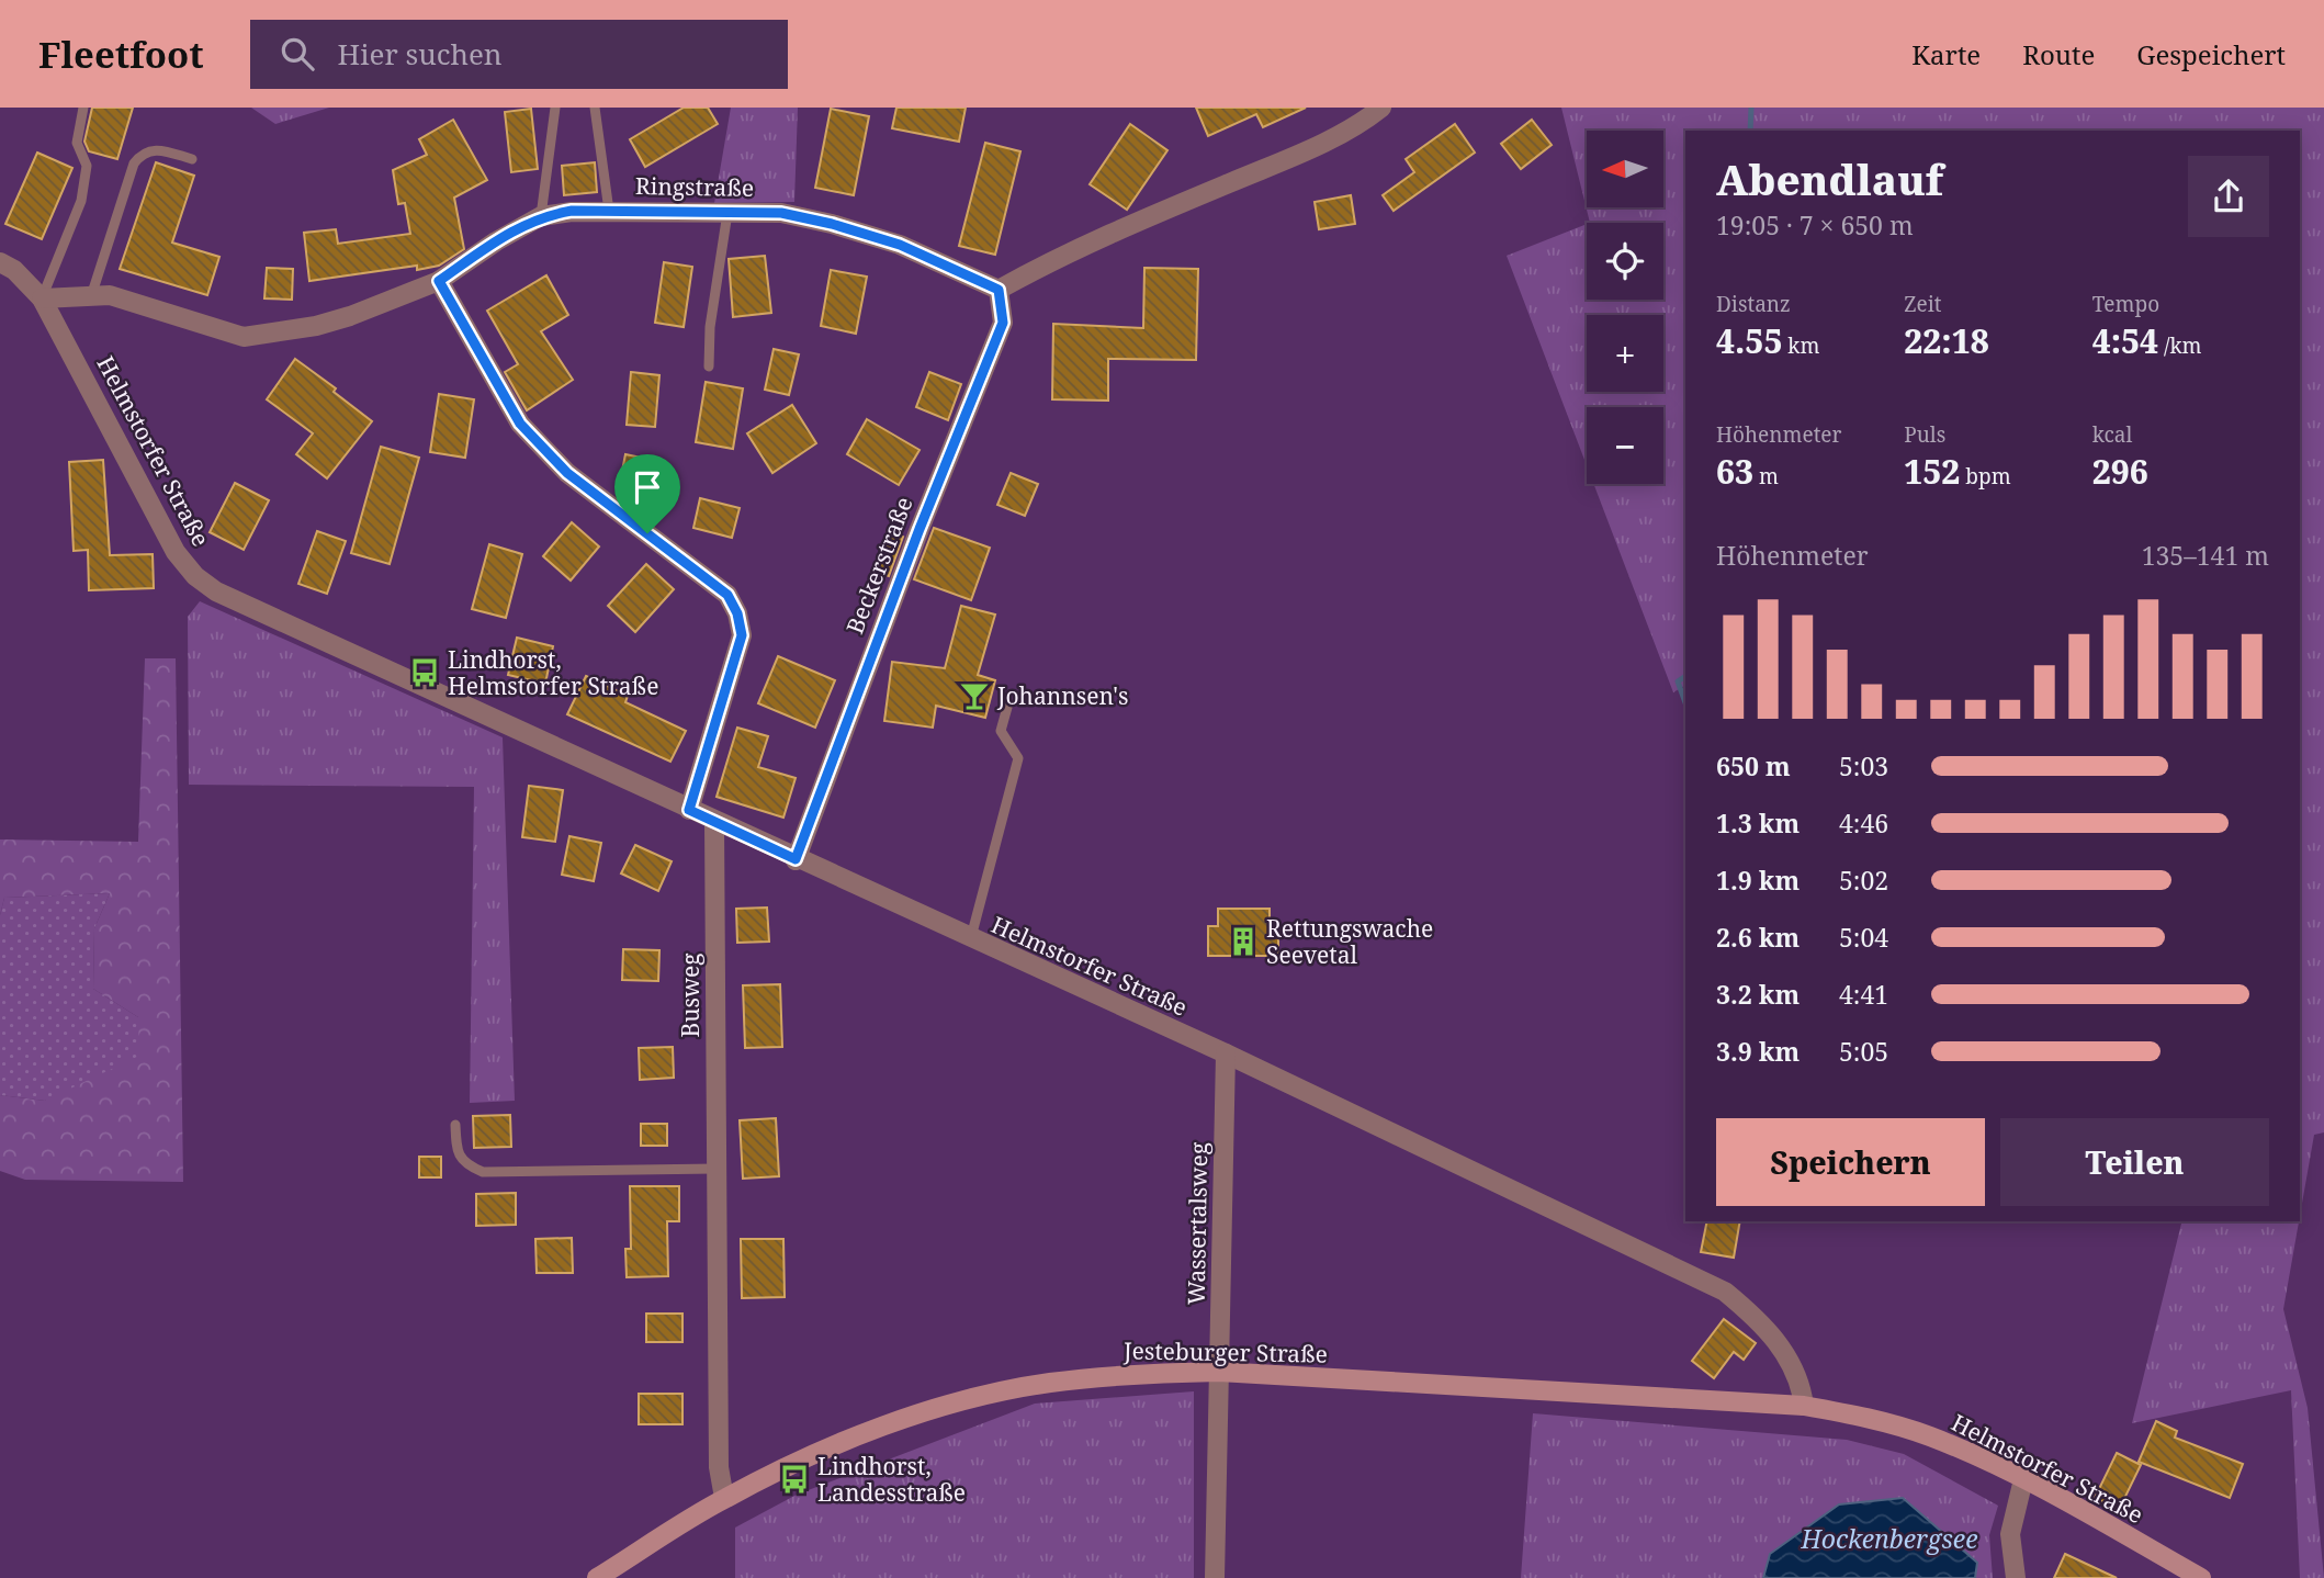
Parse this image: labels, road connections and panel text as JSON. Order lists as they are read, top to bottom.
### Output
{
  "streets": {
    "main road": ["Helmstorfer Straße", "Jesteburger Straße"],
    "street": [
      "Ringstraße",
      "Beckerstraße",
      "Busweg",
      "Wassertalsweg"
    ]
  },
  "crossings": [
    ["Ringstraße", "Helmstorfer Straße"],
    ["Ringstraße", "Beckerstraße"],
    ["Helmstorfer Straße", "Beckerstraße"],
    ["Helmstorfer Straße", "Busweg"],
    ["Helmstorfer Straße", "Wassertalsweg"],
    ["Helmstorfer Straße", "Jesteburger Straße"],
    ["Busweg", "Jesteburger Straße"],
    ["Wassertalsweg", "Jesteburger Straße"]
  ],
  "water": ["Hockenbergsee"],
  "places": {
    "bus stop": ["Lindhorst, Helmstorfer Straße", "Lindhorst, Landesstraße"],
    "bar": ["Johannsen's"],
    "building": ["Rettungswache Seevetal"]
  },
  "north": "left",
  "page": {
    "header": "Fleetfoot",
    "search": "Hier suchen",
    "nav": ["Karte", "Route", "Gespeichert"],
    "map_buttons": ["+", "−"],
    "heading": ["Abendlauf", "19:05 · 7 × 650 m"],
    "stats": [
      ["Distanz", "4.55 km"],
      ["Zeit", "22:18"],
      ["Tempo", "4:54 /km"],
      ["Höhenmeter", "63 m"],
      ["Puls", "152 bpm"],
      ["kcal", "296"]
    ],
    "chart": ["Höhenmeter", "135–141 m"],
    "list": [
      {
        "name": "650 m",
        "note": "5:03"
      },
      {
        "name": "1.3 km",
        "note": "4:46"
      },
      {
        "name": "1.9 km",
        "note": "5:02"
      },
      {
        "name": "2.6 km",
        "note": "5:04"
      },
      {
        "name": "3.2 km",
        "note": "4:41"
      },
      {
        "name": "3.9 km",
        "note": "5:05"
      }
    ],
    "buttons": ["Speichern", "Teilen"]
  }
}
